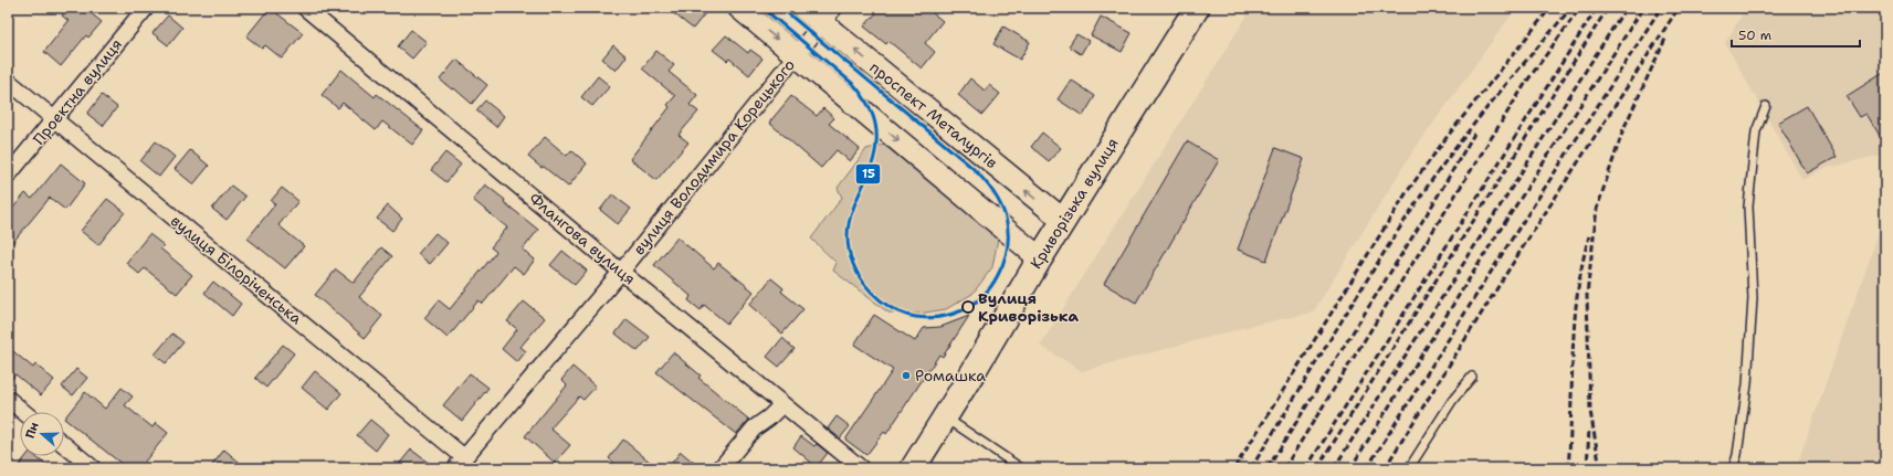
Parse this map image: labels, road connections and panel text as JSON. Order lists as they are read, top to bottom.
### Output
{
  "streets": {
    "main road": ["проспект Металургів", "Криворізька вулиця"],
    "street": [
      "Проектна вулиця",
      "вулиця Володимира Корецького",
      "Флангова вулиця",
      "вулиця Білоріченська"
    ]
  },
  "crossings": [
    ["Проектна вулиця", "вулиця Білоріченська"],
    ["проспект Металургів", "вулиця Володимира Корецького"],
    ["проспект Металургів", "Криворізька вулиця"],
    ["вулиця Володимира Корецького", "Флангова вулиця"],
    ["вулиця Володимира Корецького", "вулиця Білоріченська"]
  ],
  "places": ["Вулиця Криворізька", "Ромашка"],
  "lines": ["transit line 15"],
  "scale_bar": "50 m",
  "north": "left"
}
